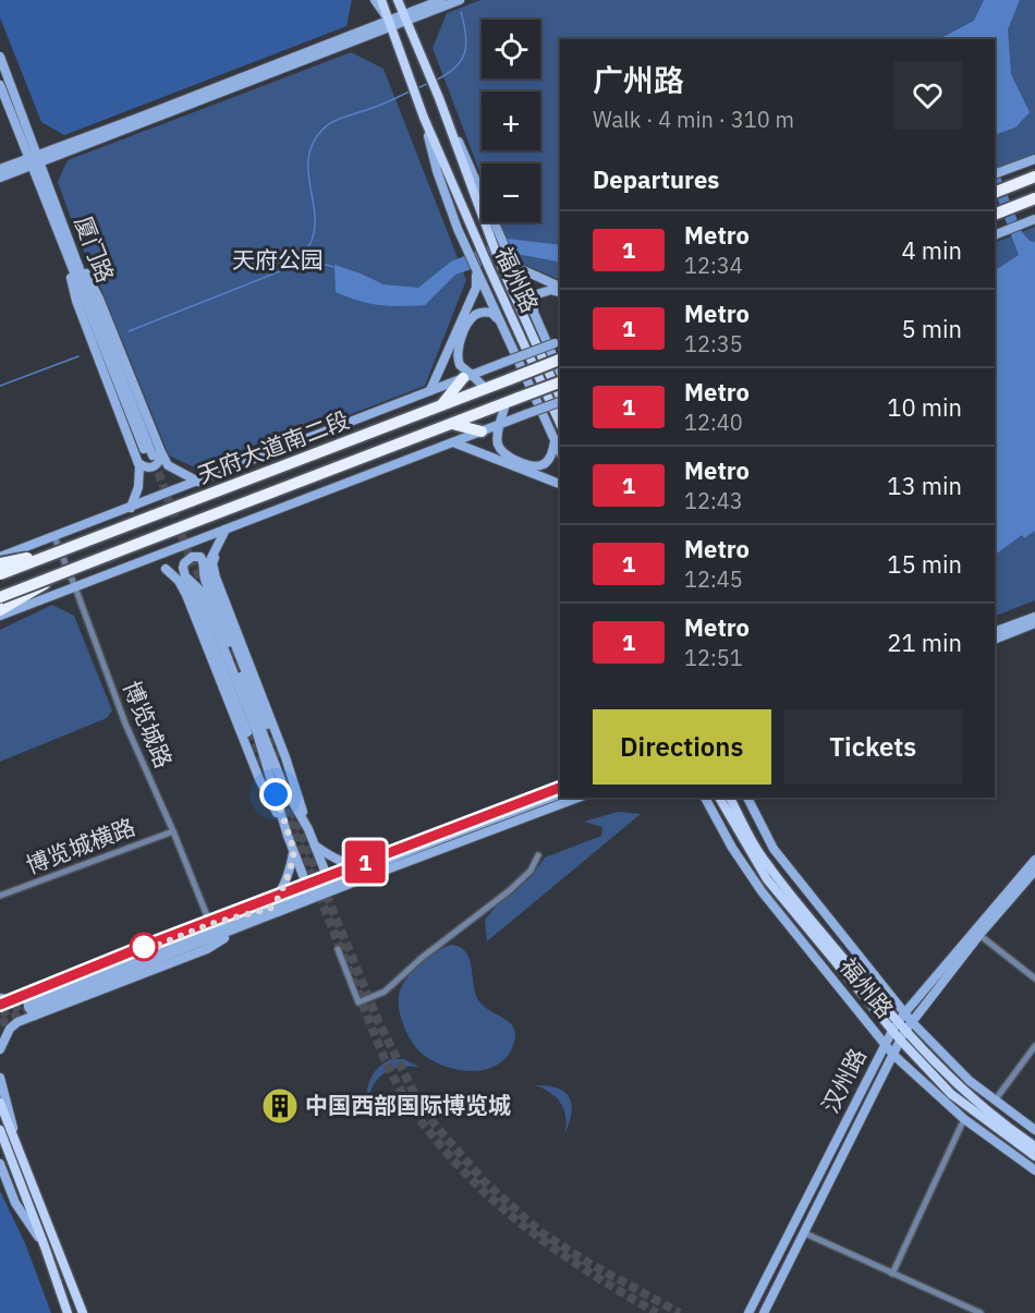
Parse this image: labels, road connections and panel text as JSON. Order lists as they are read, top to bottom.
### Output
{
  "streets": {
    "highway": ["天府大道南二段"],
    "main road": ["厦门路", "福州路", "汉州路"],
    "street": ["博览城路", "博览城横路"]
  },
  "crossings": [
    ["福州路", "汉州路"],
    ["博览城路", "博览城横路"]
  ],
  "parks": ["天府公园"],
  "places": {
    "building": ["中国西部国际博览城"]
  },
  "lines": ["metro line 1"],
  "page": {
    "on_map": "1",
    "map_buttons": ["+", "−"],
    "heading": [
      ["广州路", "Walk · 4 min · 310 m"],
      "Departures"
    ],
    "list": [
      {
        "mark": "1",
        "name": "Metro",
        "note": "12:34",
        "value": "4 min"
      },
      {
        "mark": "1",
        "name": "Metro",
        "note": "12:35",
        "value": "5 min"
      },
      {
        "mark": "1",
        "name": "Metro",
        "note": "12:40",
        "value": "10 min"
      },
      {
        "mark": "1",
        "name": "Metro",
        "note": "12:43",
        "value": "13 min"
      },
      {
        "mark": "1",
        "name": "Metro",
        "note": "12:45",
        "value": "15 min"
      },
      {
        "mark": "1",
        "name": "Metro",
        "note": "12:51",
        "value": "21 min"
      }
    ],
    "buttons": ["Directions", "Tickets"]
  }
}
